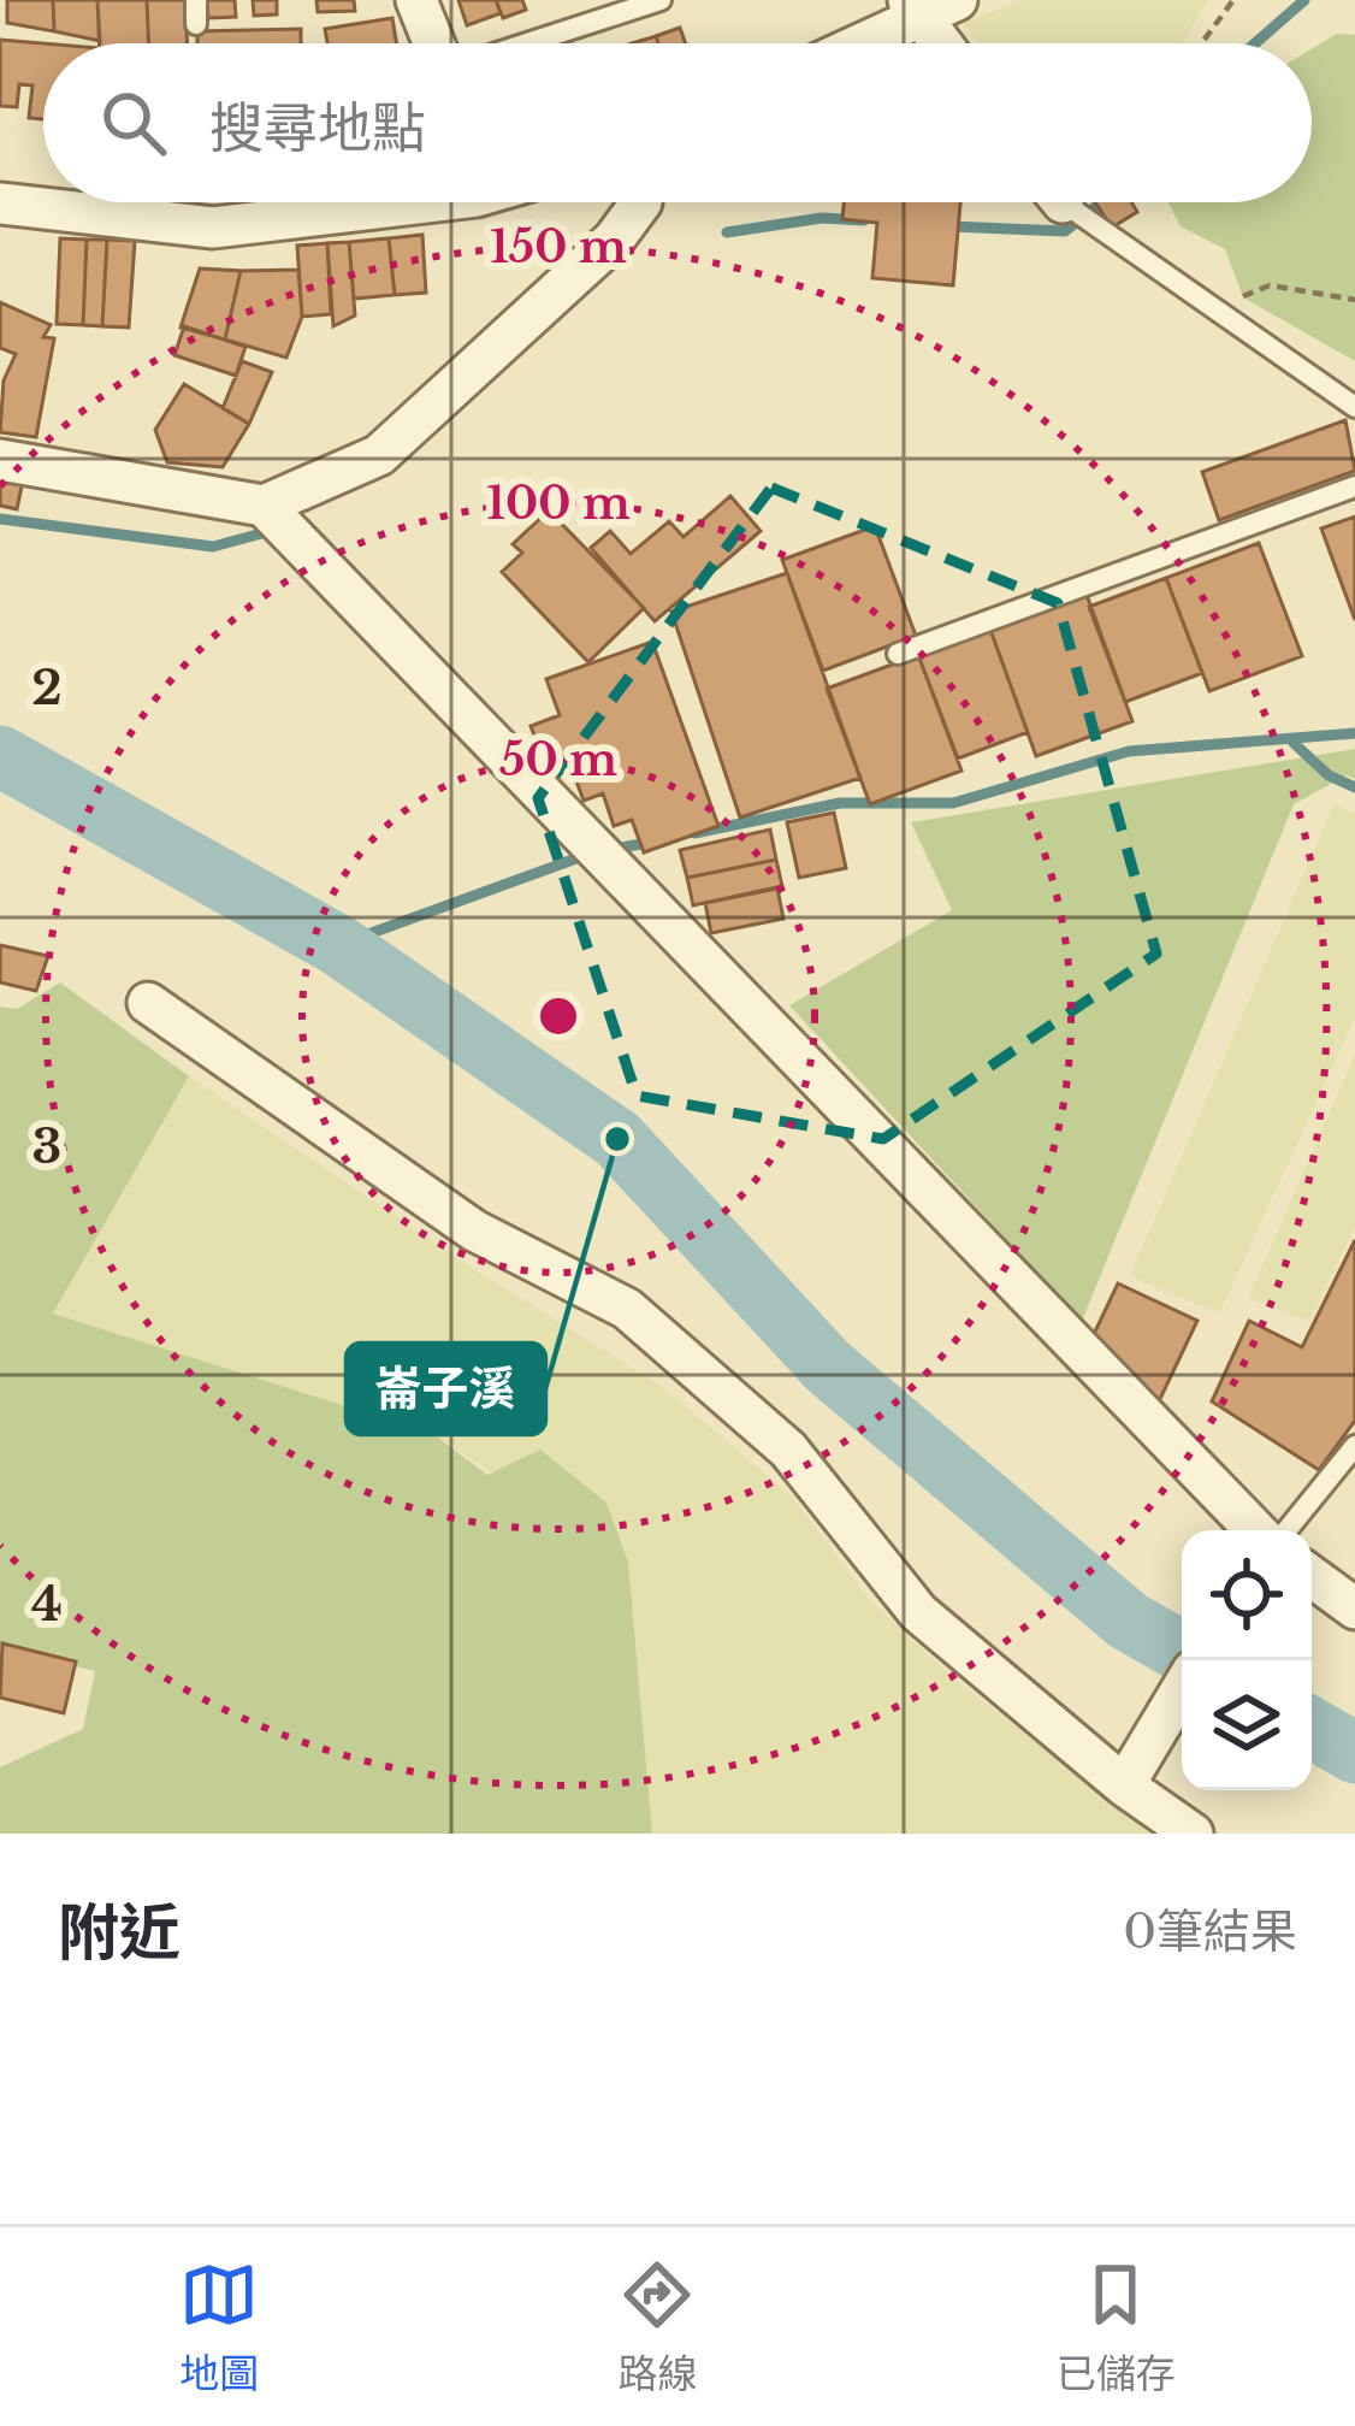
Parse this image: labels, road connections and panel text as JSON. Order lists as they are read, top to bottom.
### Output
{
  "places": ["崙子溪"],
  "page": {
    "search": "搜尋地點",
    "heading": ["附近", "0筆結果"],
    "nav": ["地圖", "路線", "已儲存"]
  },
  "grid": {
    "rows": ["2", "3", "4"]
  },
  "rings": ["150 m", "100 m", "50 m"]
}
